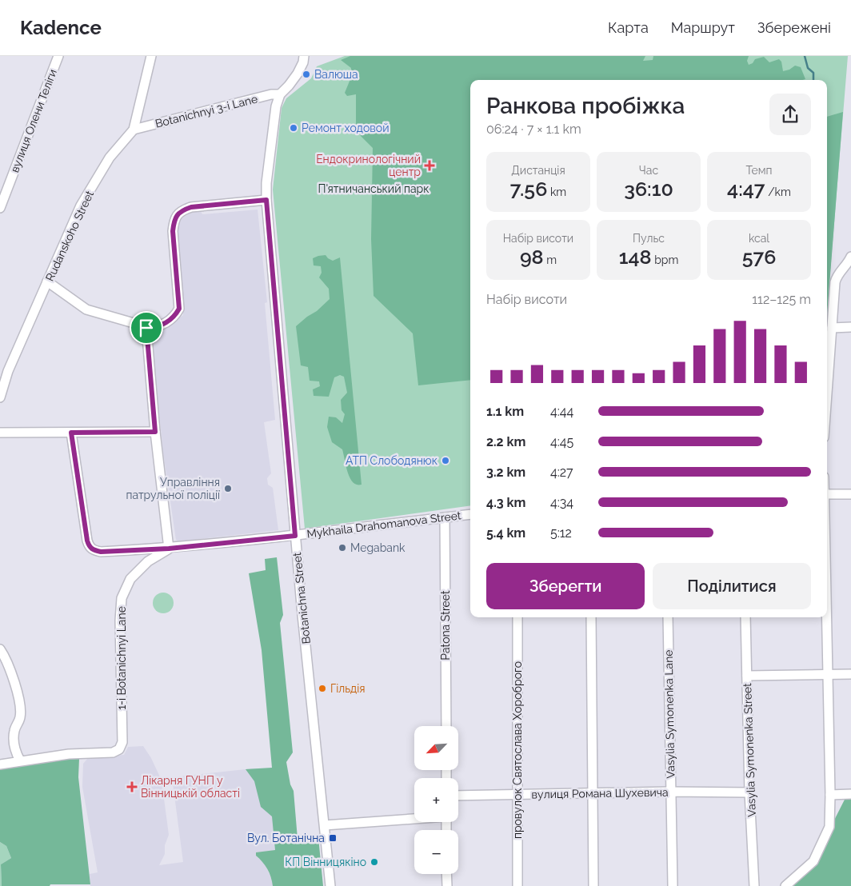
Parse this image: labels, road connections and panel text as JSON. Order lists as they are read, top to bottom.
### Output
{
  "streets": {
    "street": [
      "Botanichnyi 3-i Lane",
      "вулиця Олени Теліги",
      "Rudanskoho Street",
      "Mykhaila Drahomanova Street",
      "Botanichna Street",
      "Patona Street",
      "1-i Botanichnyi Lane",
      "Vasylia Symonenka Lane",
      "провулок Святослава Хороброго",
      "Vasylia Symonenka Street",
      "вулиця Романа Шухевича"
    ]
  },
  "crossings": [
    ["Botanichnyi 3-i Lane", "Rudanskoho Street"],
    ["Botanichnyi 3-i Lane", "Botanichna Street"],
    ["Mykhaila Drahomanova Street", "Botanichna Street"],
    ["Mykhaila Drahomanova Street", "Patona Street"],
    ["Mykhaila Drahomanova Street", "1-i Botanichnyi Lane"],
    ["Botanichna Street", "1-i Botanichnyi Lane"],
    ["Vasylia Symonenka Lane", "вулиця Романа Шухевича"],
    ["провулок Святослава Хороброго", "вулиця Романа Шухевича"],
    ["Vasylia Symonenka Street", "вулиця Романа Шухевича"]
  ],
  "parks": ["П'ятничанський парк"],
  "places": {
    "other": [
      "Валюша",
      "Ремонт ходовой",
      "АТП Слободянюк",
      "Управління патрульної поліції",
      "Megabank",
      "Гільдія",
      "КП Вінницякіно"
    ],
    "health": ["Ендокринологічний центр", "Лікарня ГУНП у Вінницькій області"],
    "transit": ["Вул. Ботанічна"]
  },
  "north": "bottom left",
  "page": {
    "header": "Kadence",
    "nav": ["Карта", "Маршрут", "Збережені"],
    "heading": ["Ранкова пробіжка", "06:24 · 7 × 1.1 km"],
    "stats": [
      ["Дистанція", "7.56 km"],
      ["Час", "36:10"],
      ["Темп", "4:47 /km"],
      ["Набір висоти", "98 m"],
      ["Пульс", "148 bpm"],
      ["kcal", "576"]
    ],
    "chart": ["Набір висоти", "112–125 m"],
    "list": [
      {
        "name": "1.1 km",
        "note": "4:44"
      },
      {
        "name": "2.2 km",
        "note": "4:45"
      },
      {
        "name": "3.2 km",
        "note": "4:27"
      },
      {
        "name": "4.3 km",
        "note": "4:34"
      },
      {
        "name": "5.4 km",
        "note": "5:12"
      }
    ],
    "buttons": ["Зберегти", "Поділитися"],
    "map_buttons": ["+", "−"]
  }
}
